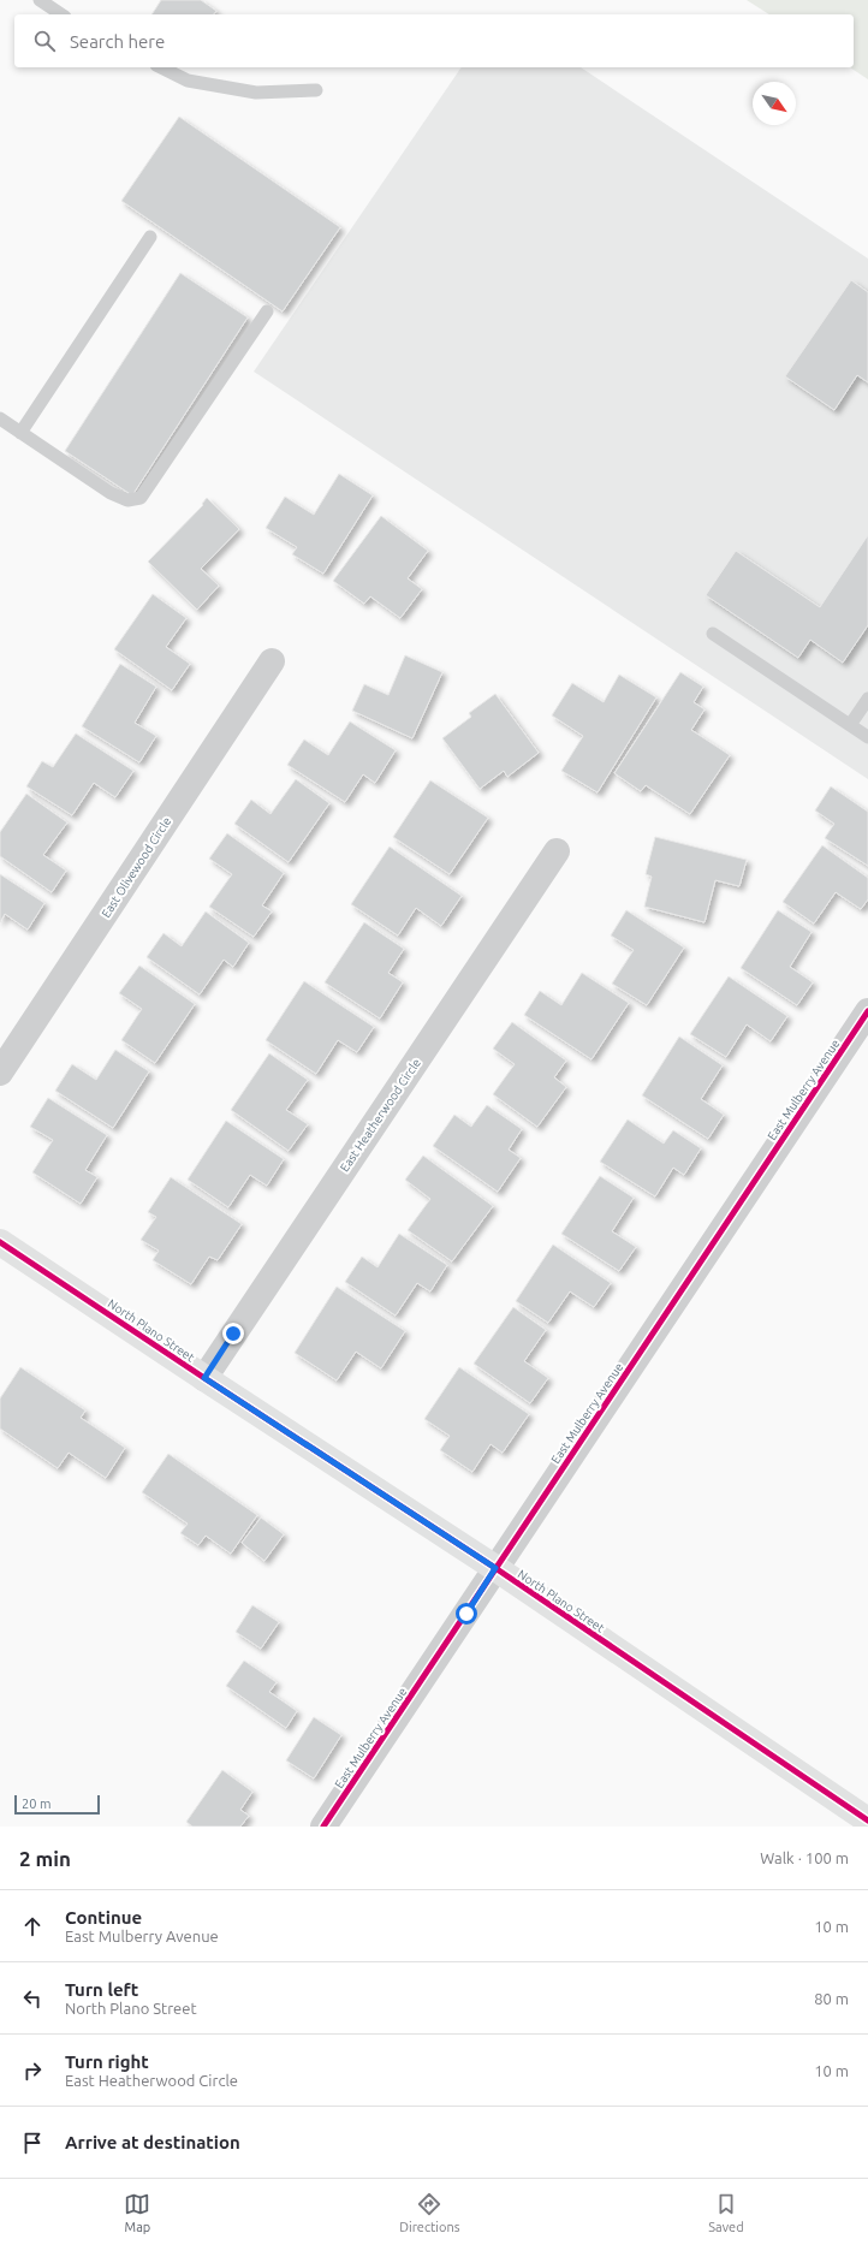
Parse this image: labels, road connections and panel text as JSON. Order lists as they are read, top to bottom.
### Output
{
  "streets": {
    "street": [
      "East Olivewood Circle",
      "East Mulberry Avenue",
      "East Heatherwood Circle",
      "North Plano Street"
    ]
  },
  "crossings": [
    ["East Mulberry Avenue", "North Plano Street"],
    ["East Heatherwood Circle", "North Plano Street"]
  ],
  "scale_bar": "20 m",
  "north": "bottom right",
  "page": {
    "search": "Search here",
    "scale": "20 m",
    "heading": ["2 min", "Walk · 100 m"],
    "list": [
      ["Continue", "East Mulberry Avenue", "10 m"],
      ["Turn left", "North Plano Street", "80 m"],
      ["Turn right", "East Heatherwood Circle", "10 m"],
      "Arrive at destination"
    ],
    "nav": ["Map", "Directions", "Saved"]
  }
}
